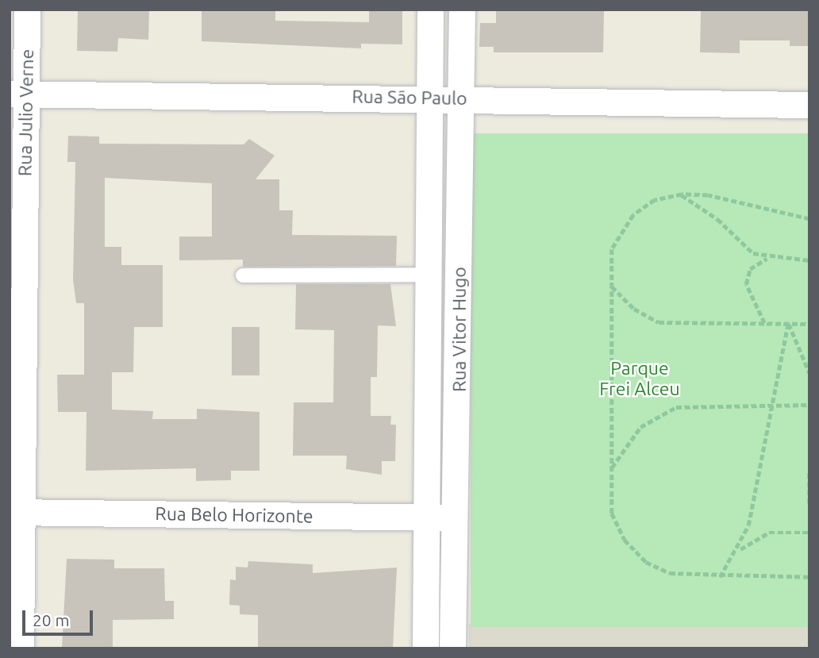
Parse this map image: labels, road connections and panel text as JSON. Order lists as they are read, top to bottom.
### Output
{
  "streets": {
    "street": [
      "Rua São Paulo",
      "Rua Julio Verne",
      "Rua Vitor Hugo",
      "Rua Belo Horizonte"
    ]
  },
  "crossings": [
    ["Rua São Paulo", "Rua Julio Verne"],
    ["Rua São Paulo", "Rua Vitor Hugo"],
    ["Rua Julio Verne", "Rua Belo Horizonte"],
    ["Rua Vitor Hugo", "Rua Belo Horizonte"]
  ],
  "parks": ["Parque Frei Alceu"],
  "scale_bar": "20 m"
}
